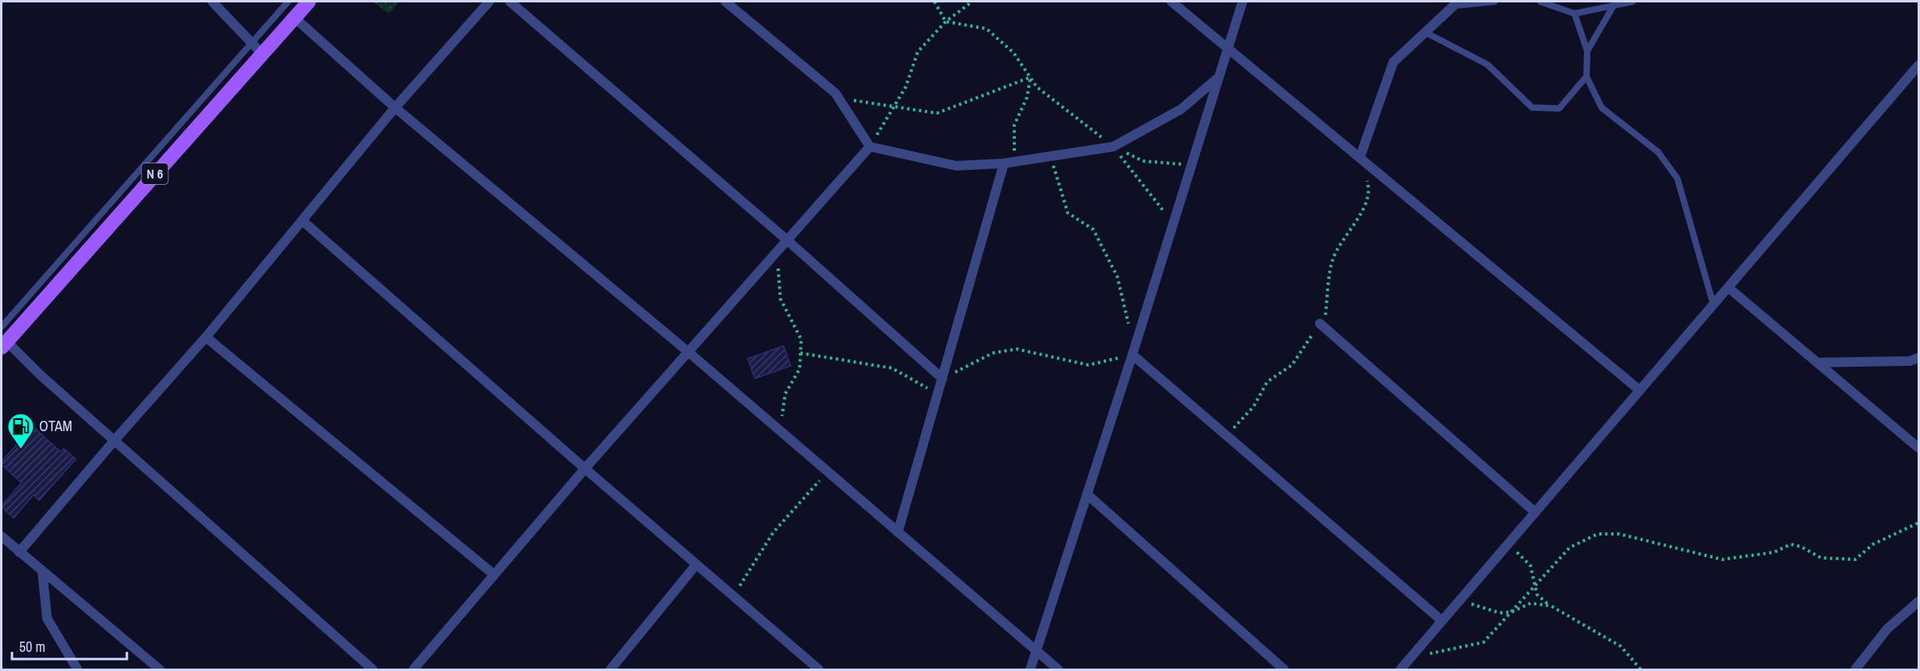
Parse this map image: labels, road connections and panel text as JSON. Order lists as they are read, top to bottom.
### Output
{
  "streets": {
    "main road": ["N 6"]
  },
  "places": {
    "fuel station": ["OTAM"]
  },
  "scale_bar": "50 m"
}
